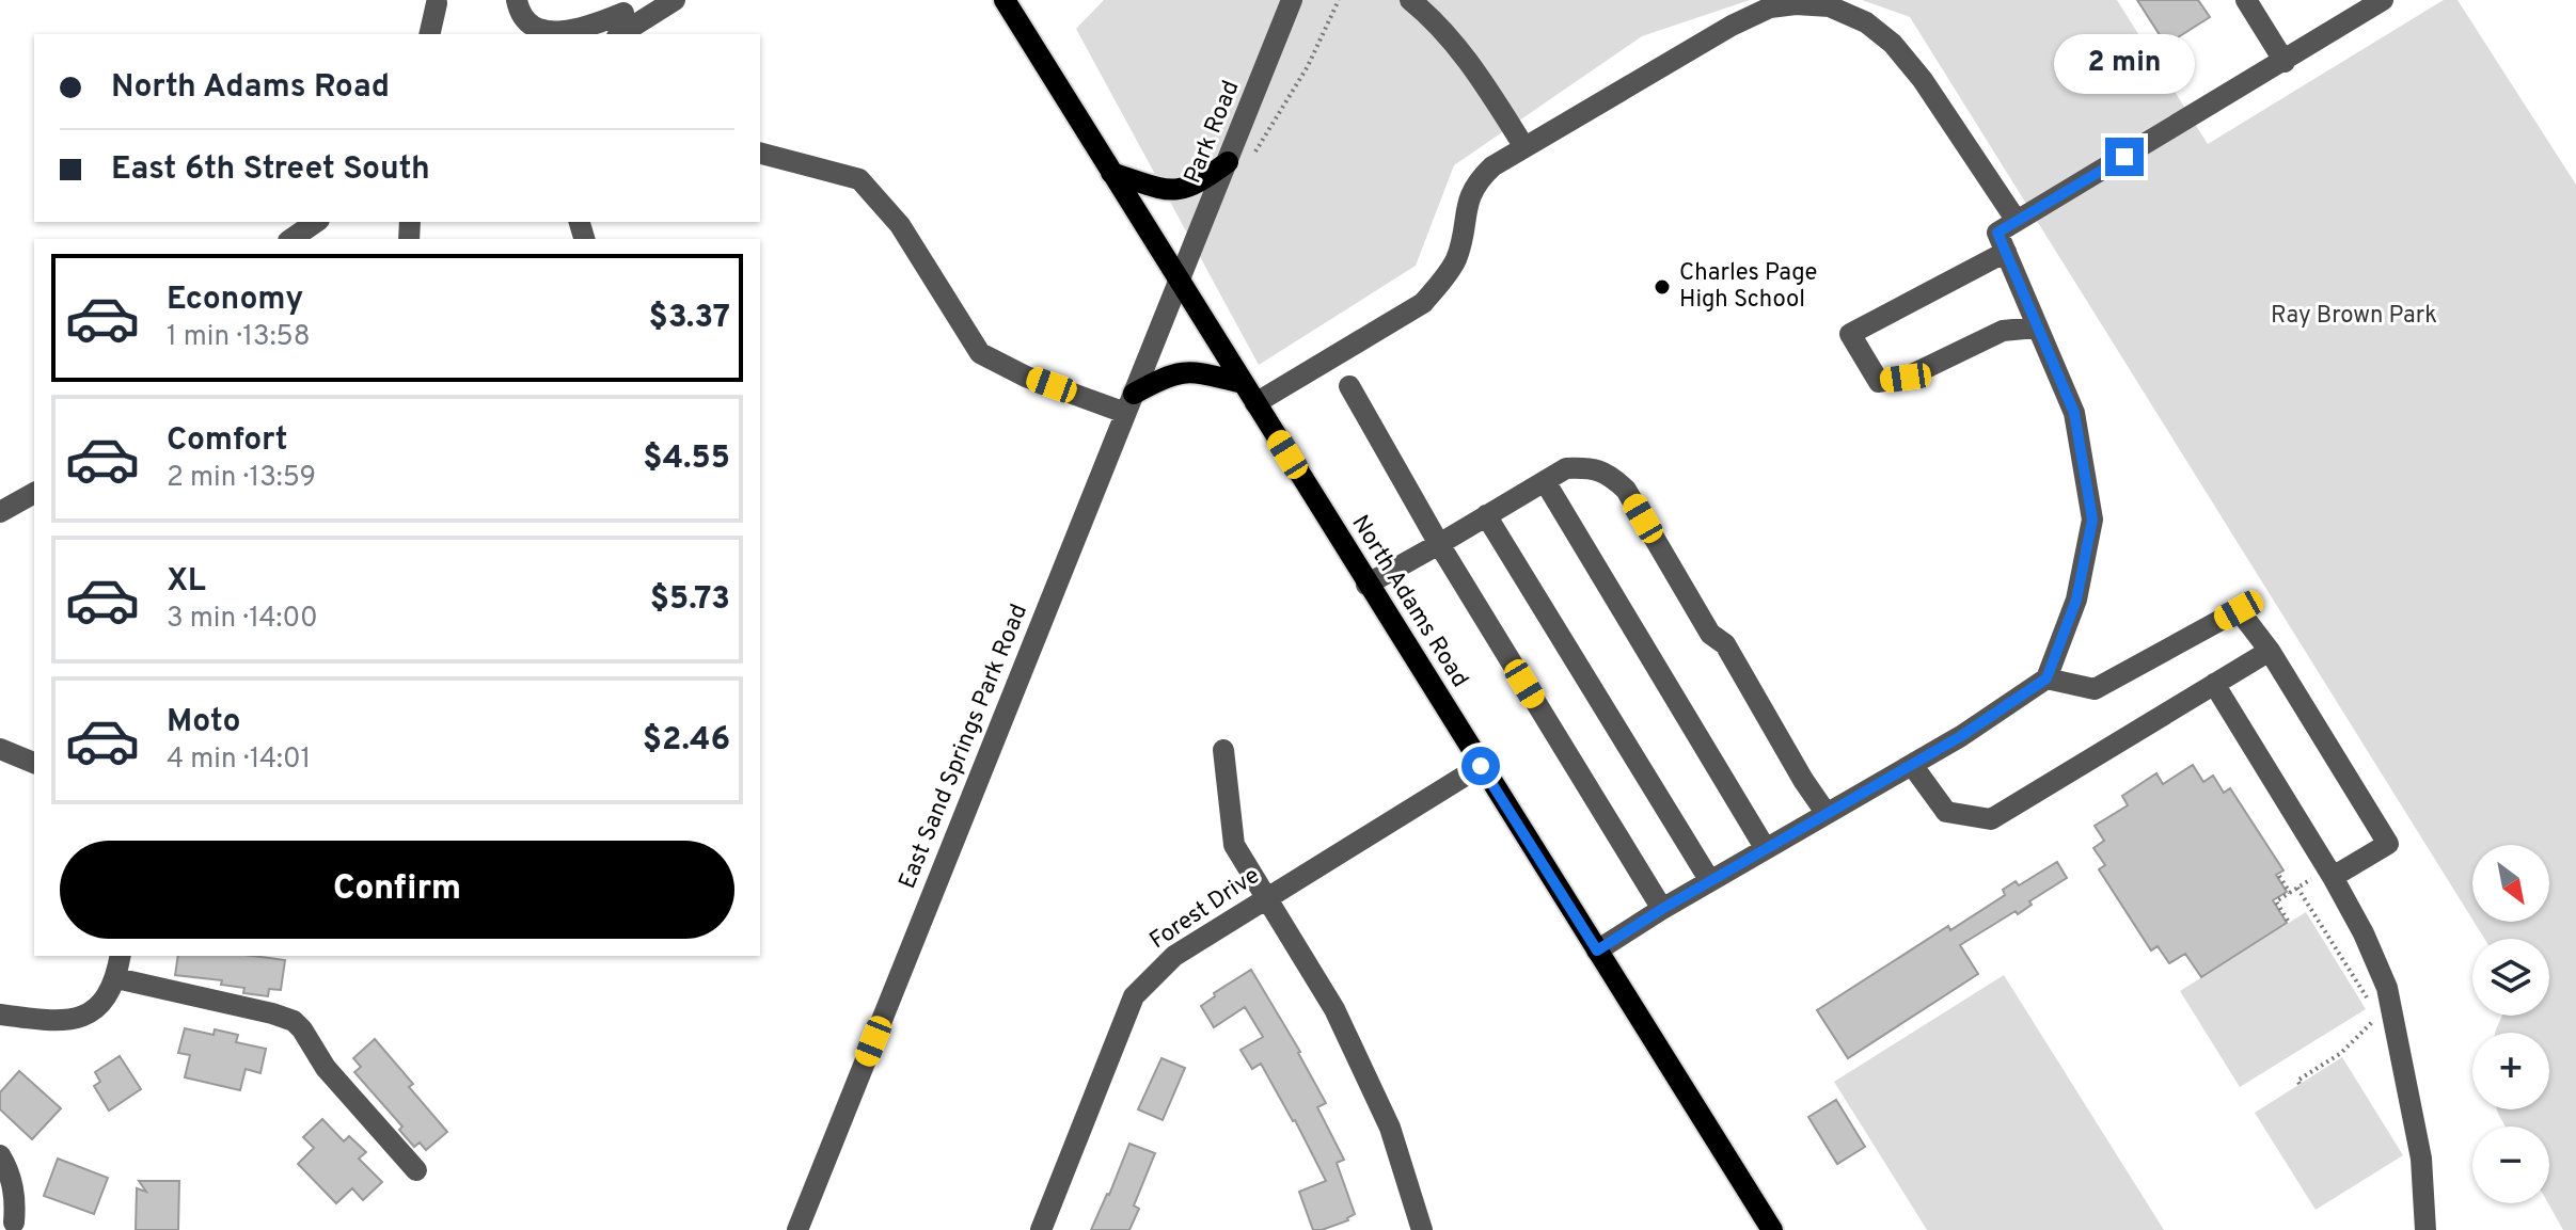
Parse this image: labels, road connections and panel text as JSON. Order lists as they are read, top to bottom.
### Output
{
  "streets": {
    "main road": ["North Adams Road"],
    "street": ["Park Road", "East Sand Springs Park Road", "Forest Drive"]
  },
  "crossings": [
    ["Park Road", "North Adams Road"],
    ["Park Road", "East Sand Springs Park Road"],
    ["North Adams Road", "East Sand Springs Park Road"],
    ["North Adams Road", "Forest Drive"]
  ],
  "parks": ["Ray Brown Park"],
  "places": ["Charles Page High School"],
  "north": "bottom right",
  "page": {
    "bubble": "2 min",
    "banner": ["North Adams Road", "East 6th Street South"],
    "list": [
      {
        "name": "Economy",
        "note": "1 min · 13:58",
        "value": "$3.37"
      },
      {
        "name": "Comfort",
        "note": "2 min · 13:59",
        "value": "$4.55"
      },
      {
        "name": "XL",
        "note": "3 min · 14:00",
        "value": "$5.73"
      },
      {
        "name": "Moto",
        "note": "4 min · 14:01",
        "value": "$2.46"
      }
    ],
    "buttons": "Confirm",
    "map_buttons": ["+", "−"]
  }
}
